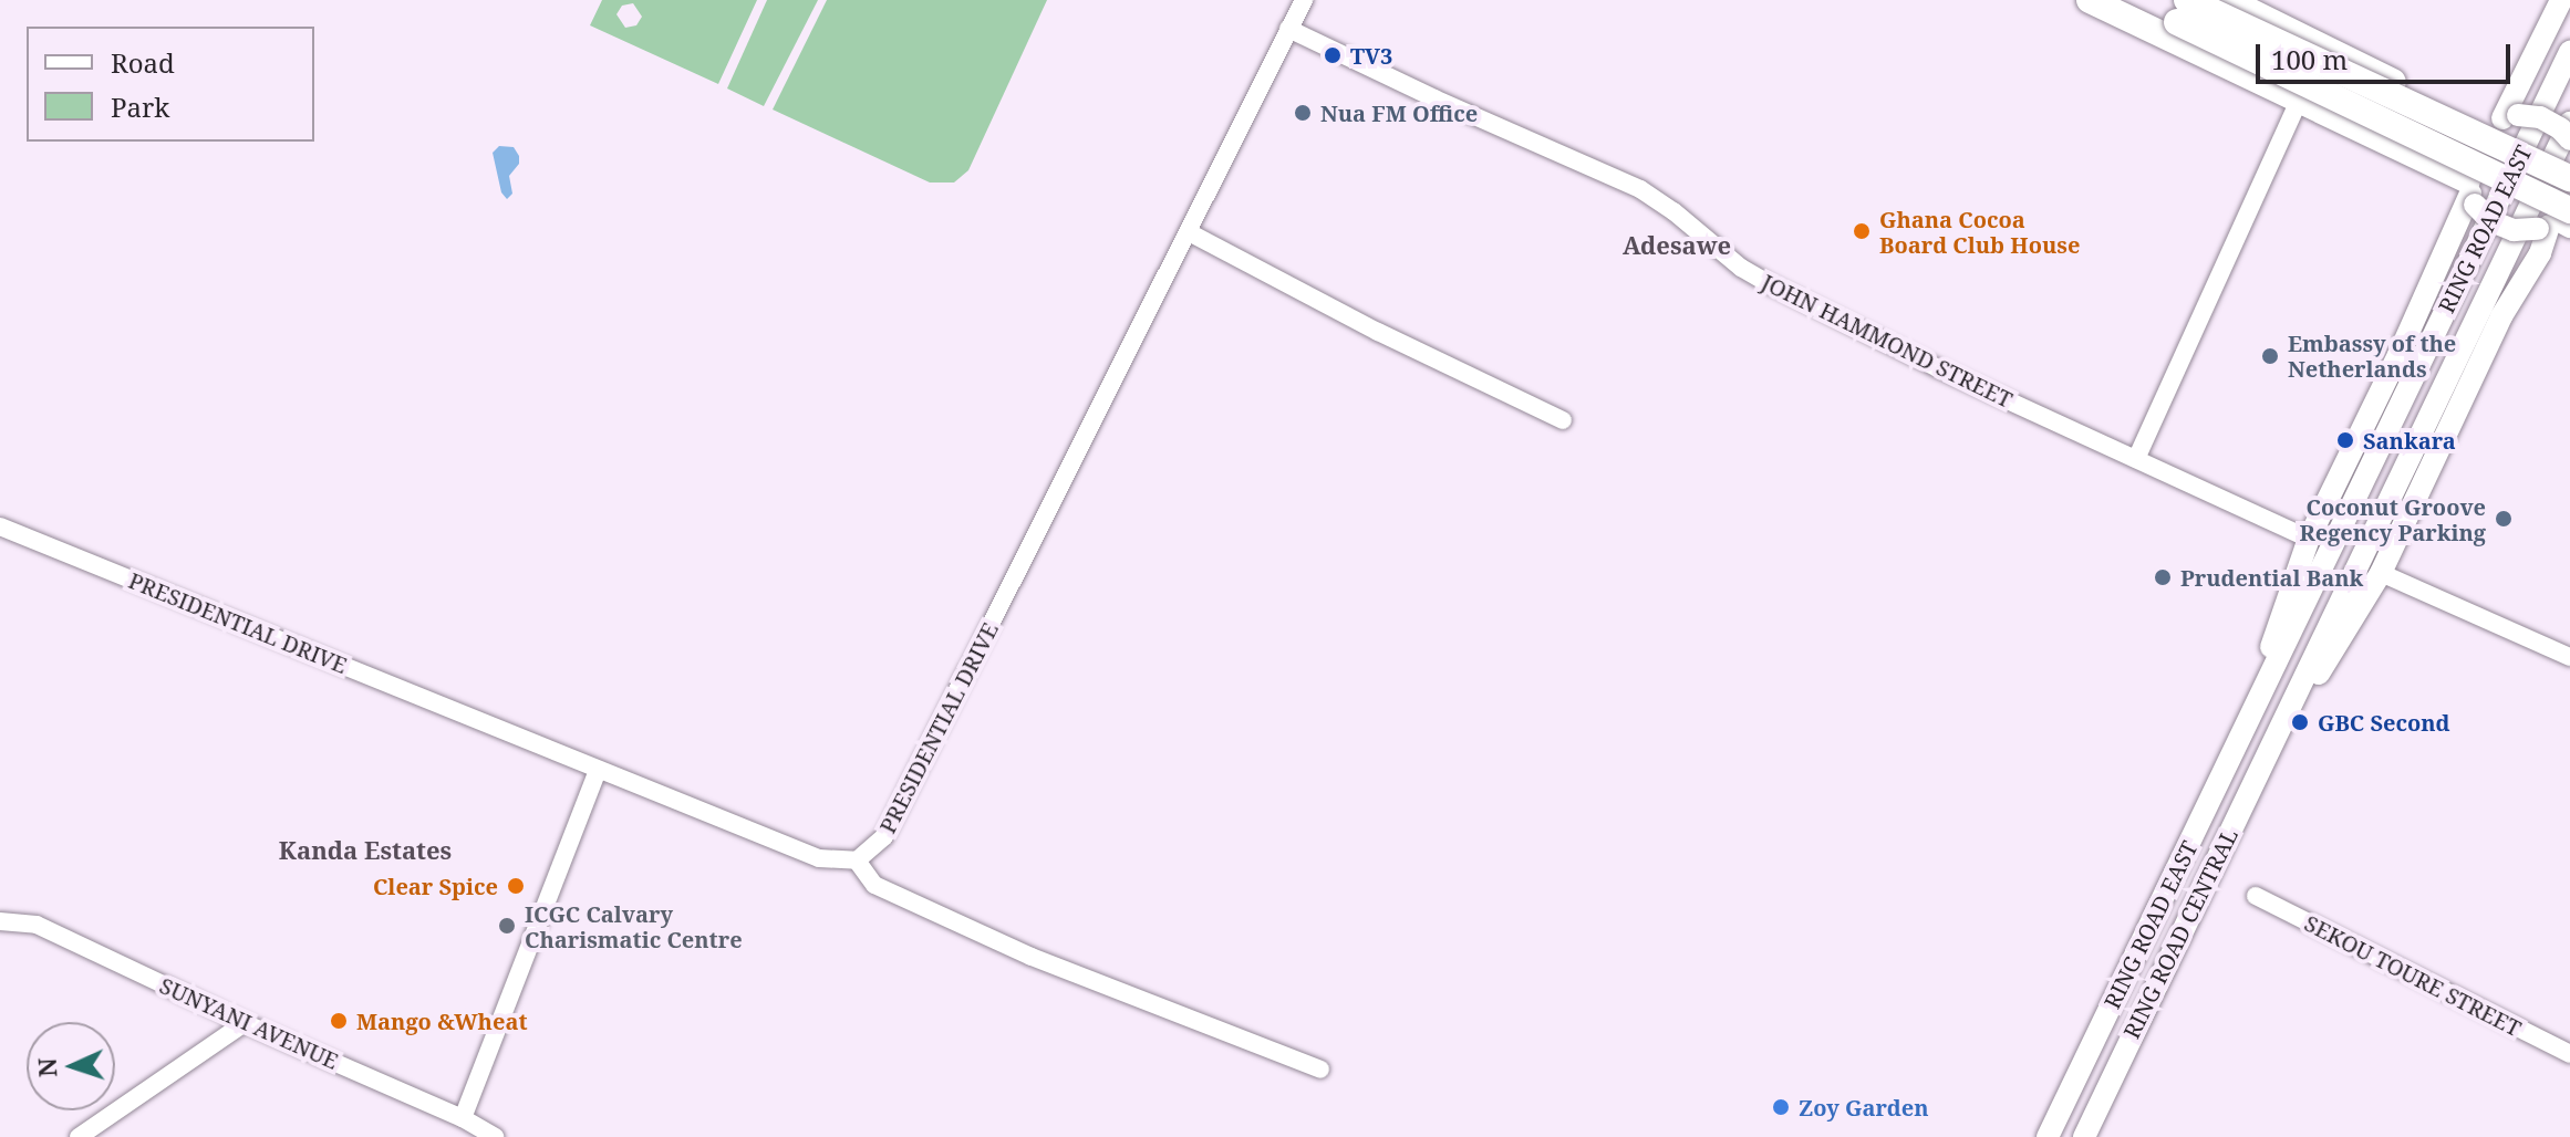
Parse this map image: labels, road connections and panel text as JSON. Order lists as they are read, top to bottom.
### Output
{
  "streets": {
    "main road": ["RING ROAD EAST", "RING ROAD CENTRAL"],
    "street": [
      "JOHN HAMMOND STREET",
      "PRESIDENTIAL DRIVE",
      "SEKOU TOURE STREET",
      "SUNYANI AVENUE"
    ]
  },
  "crossings": [
    ["JOHN HAMMOND STREET", "PRESIDENTIAL DRIVE"]
  ],
  "districts": ["Adesawe", "Kanda Estates"],
  "places": [
    "TV3",
    "Nua FM Office",
    "Ghana Cocoa Board Club House",
    "Embassy of the Netherlands",
    "Sankara",
    "Coconut Groove Regency Parking",
    "Prudential Bank",
    "GBC Second",
    "Clear Spice",
    "ICGC Calvary Charismatic Centre",
    "Mango &Wheat",
    "Zoy Garden"
  ],
  "legend": ["Road", "Park"],
  "scale_bar": "100 m",
  "north": "left"
}
